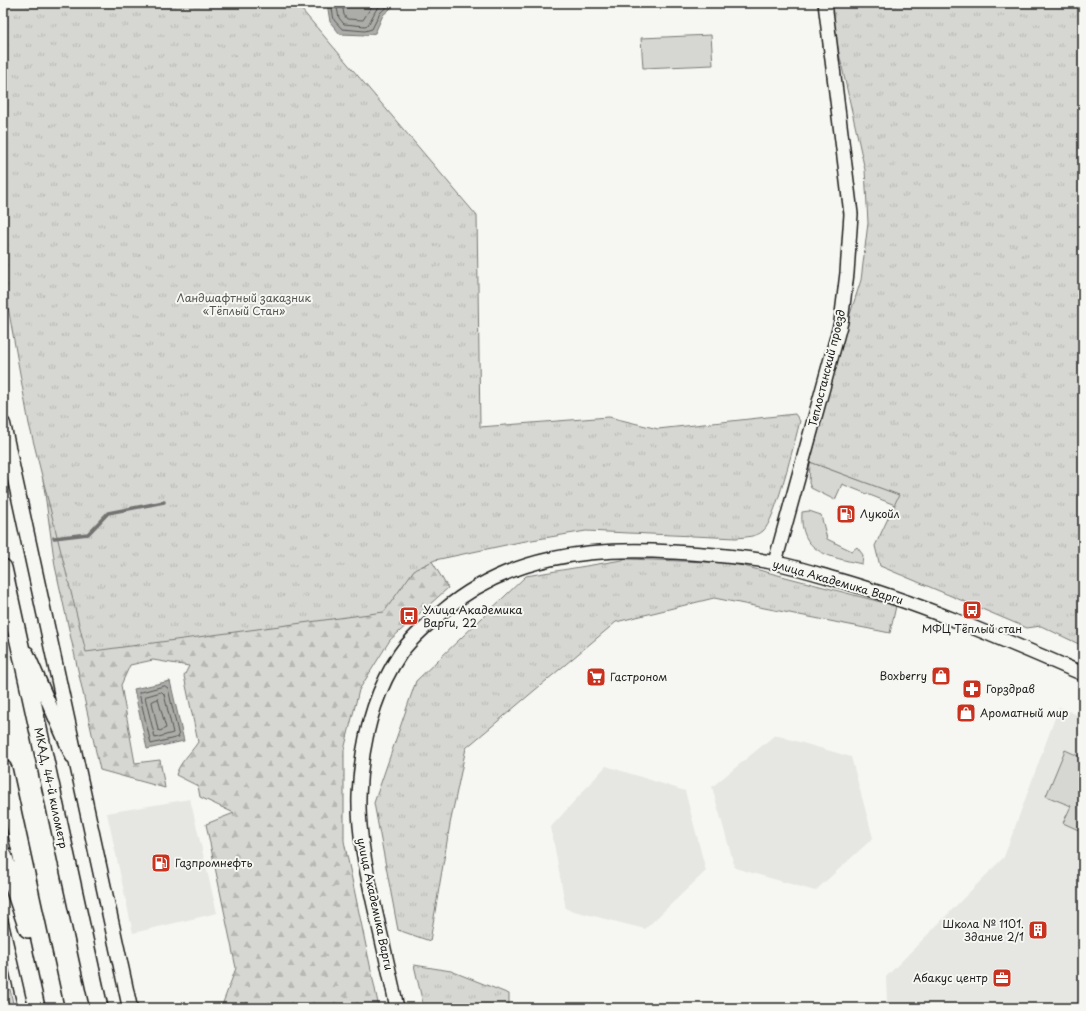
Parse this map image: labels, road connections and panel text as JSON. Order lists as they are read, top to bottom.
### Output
{
  "streets": {
    "highway": ["МКАД, 44-й километр"],
    "street": ["Теплостанский проезд", "улица Академика Варги"]
  },
  "crossings": [
    ["Теплостанский проезд", "улица Академика Варги"]
  ],
  "parks": ["Ландшафтный заказник «Тёплый Стан»"],
  "places": {
    "fuel station": ["Лукойл", "Газпромнефть"],
    "bus stop": ["МФЦ Тёплый стан", "Улица Академика Варги, 22"],
    "shop": ["Boxberry", "Ароматный мир"],
    "supermarket": ["Гастроном"],
    "pharmacy": ["Горздрав"],
    "building": ["Школа № 1101. Здание 2/1"],
    "office": ["Абакус центр"]
  }
}
